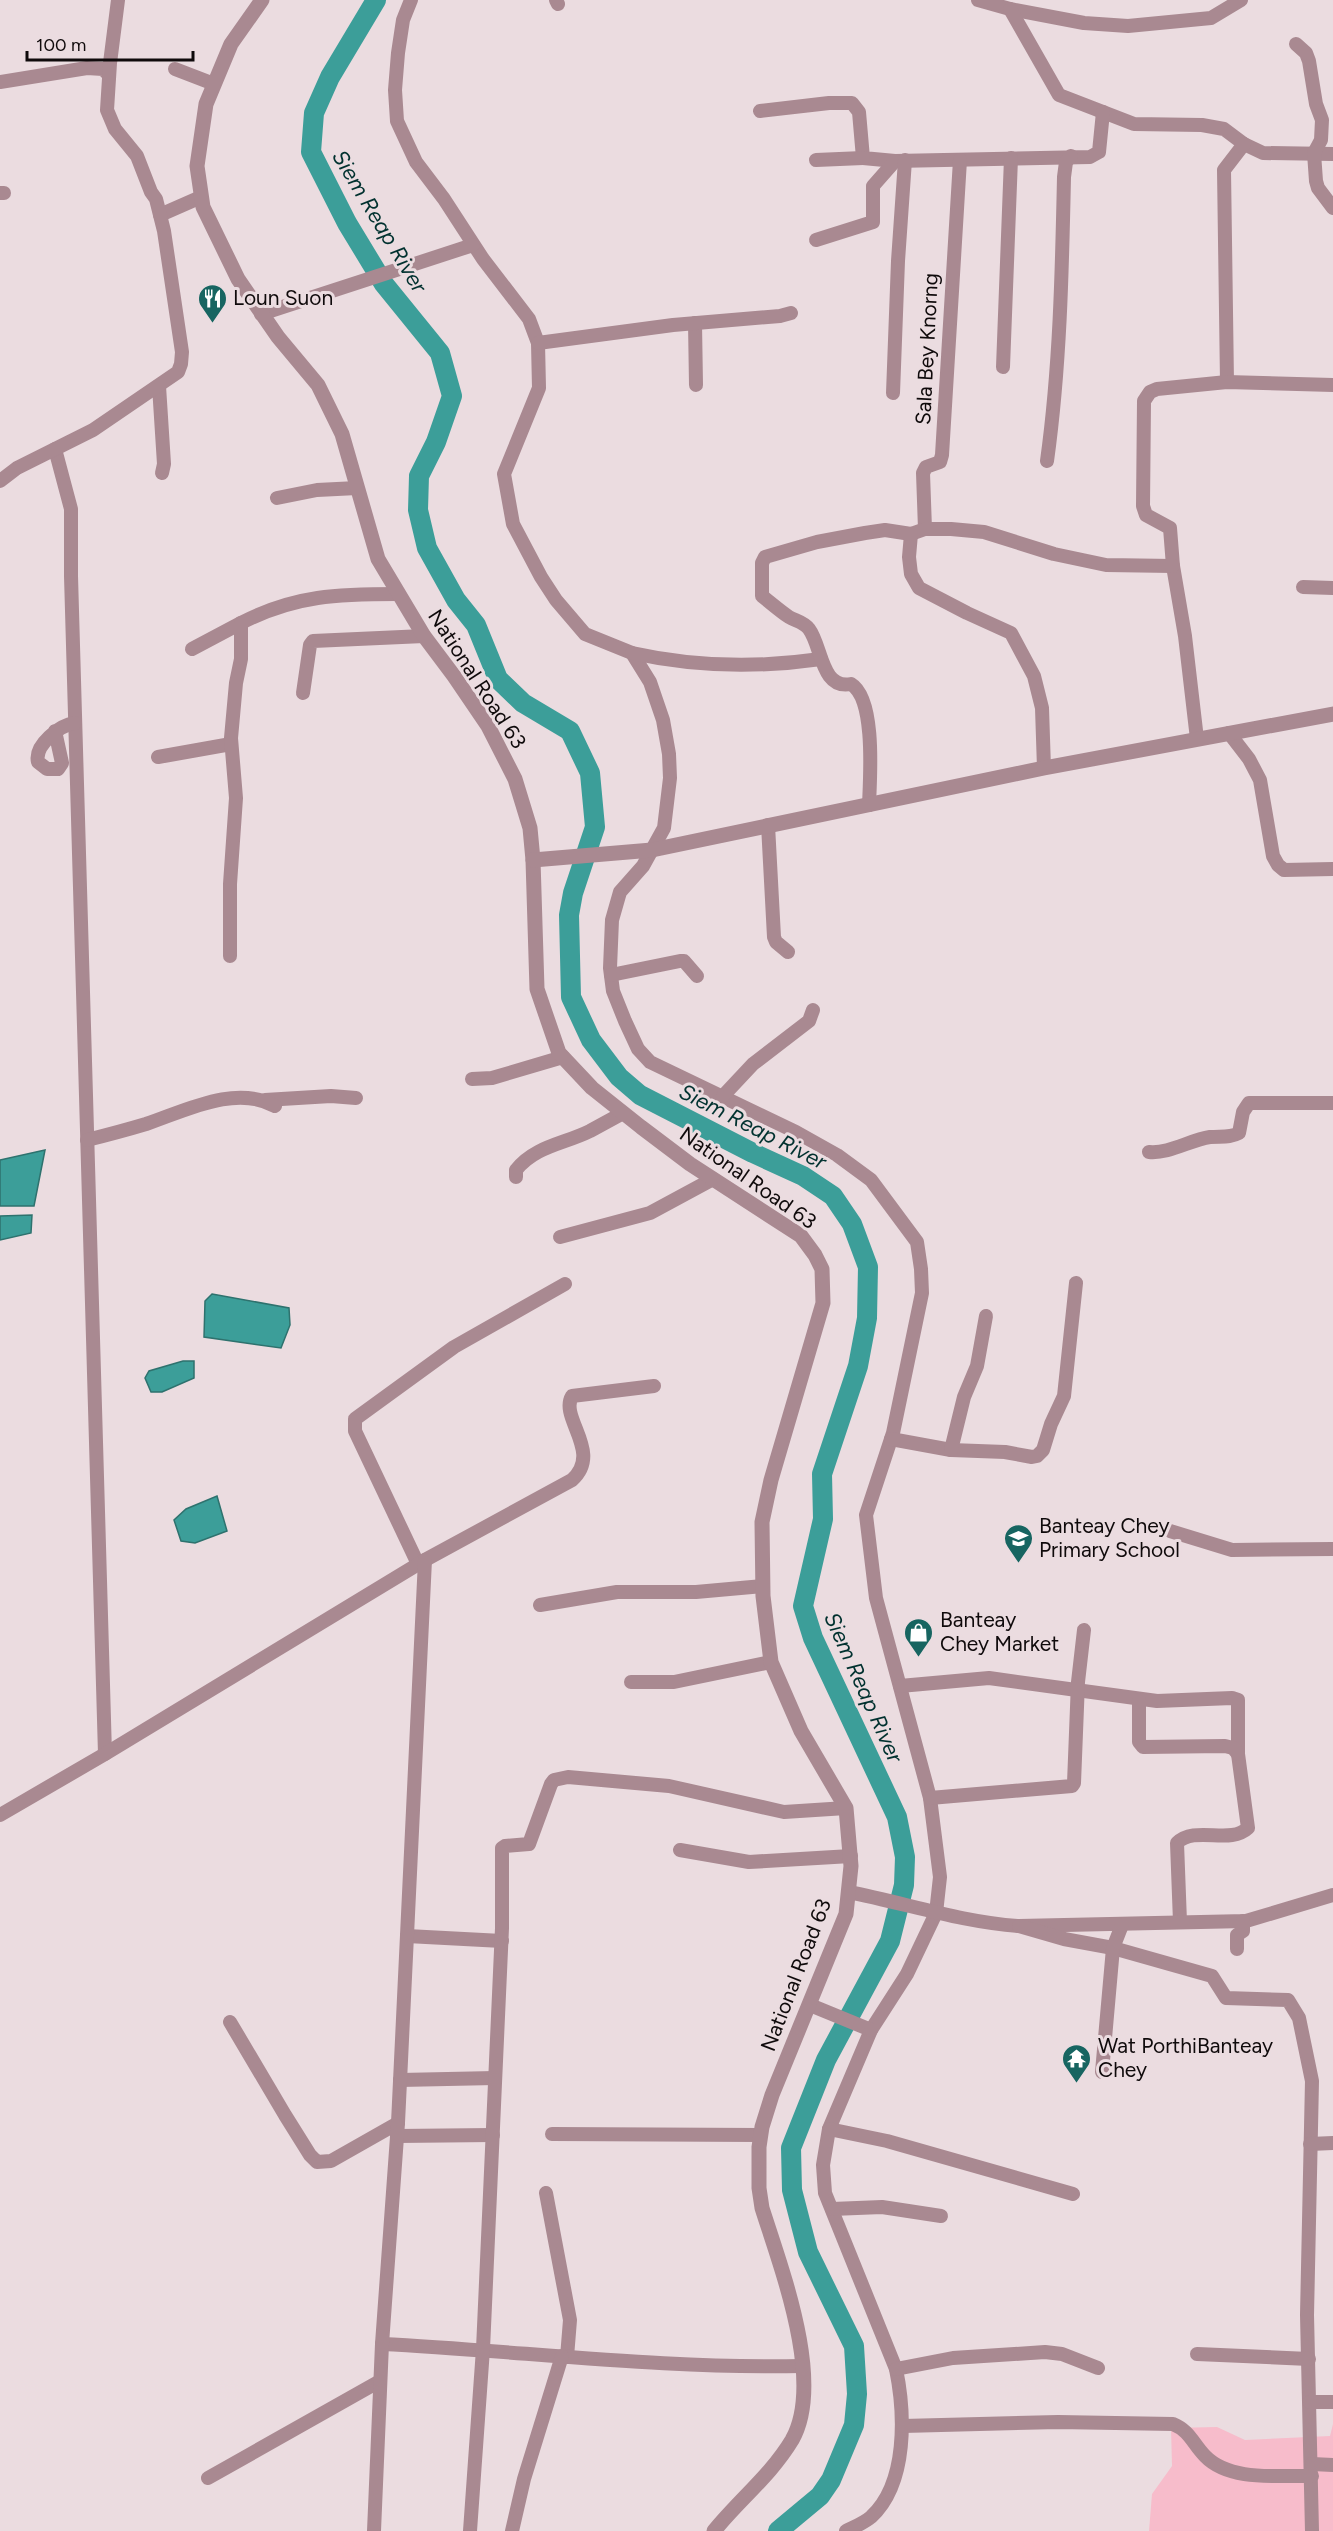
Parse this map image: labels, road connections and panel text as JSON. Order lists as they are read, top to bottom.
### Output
{
  "streets": {
    "street": ["Sala Bey Knorng", "National Road 63"]
  },
  "water": ["Siem Reap River"],
  "places": {
    "restaurant": ["Loun Suon"],
    "school or university": ["Banteay Chey Primary School"],
    "shop": ["Banteay Chey Market"],
    "temple": ["Wat PorthiBanteay Chey"]
  },
  "scale_bar": "100 m"
}
